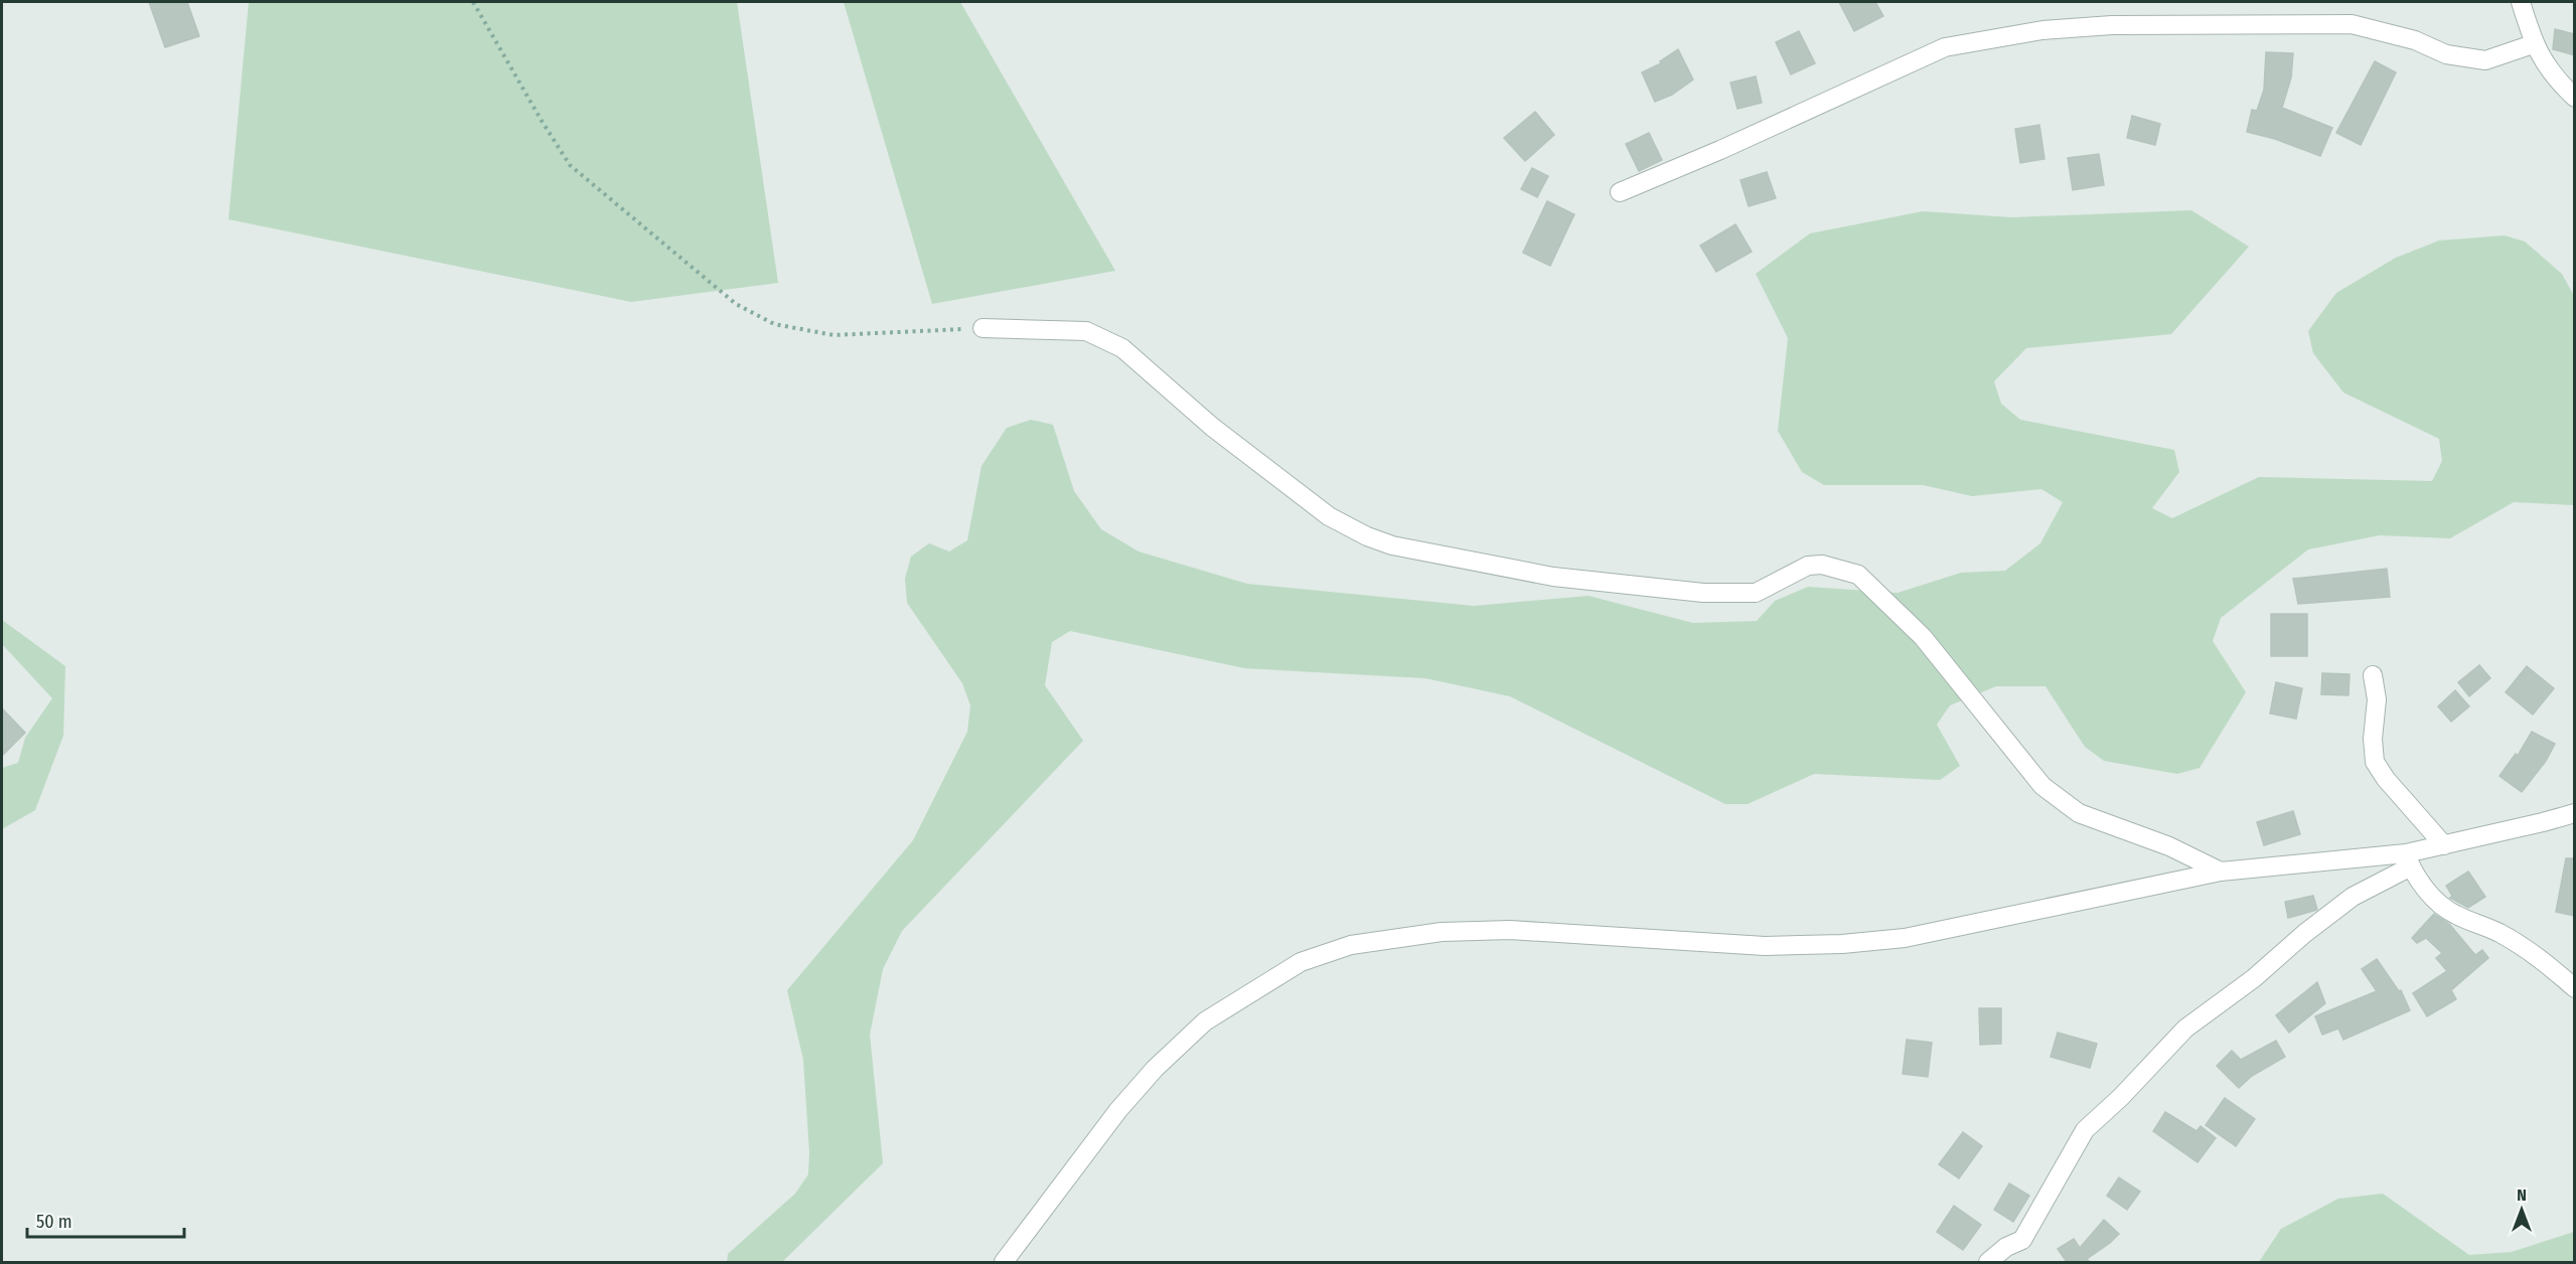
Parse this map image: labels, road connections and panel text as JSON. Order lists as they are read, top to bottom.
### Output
{
  "scale_bar": "50 m",
  "north": "top"
}
